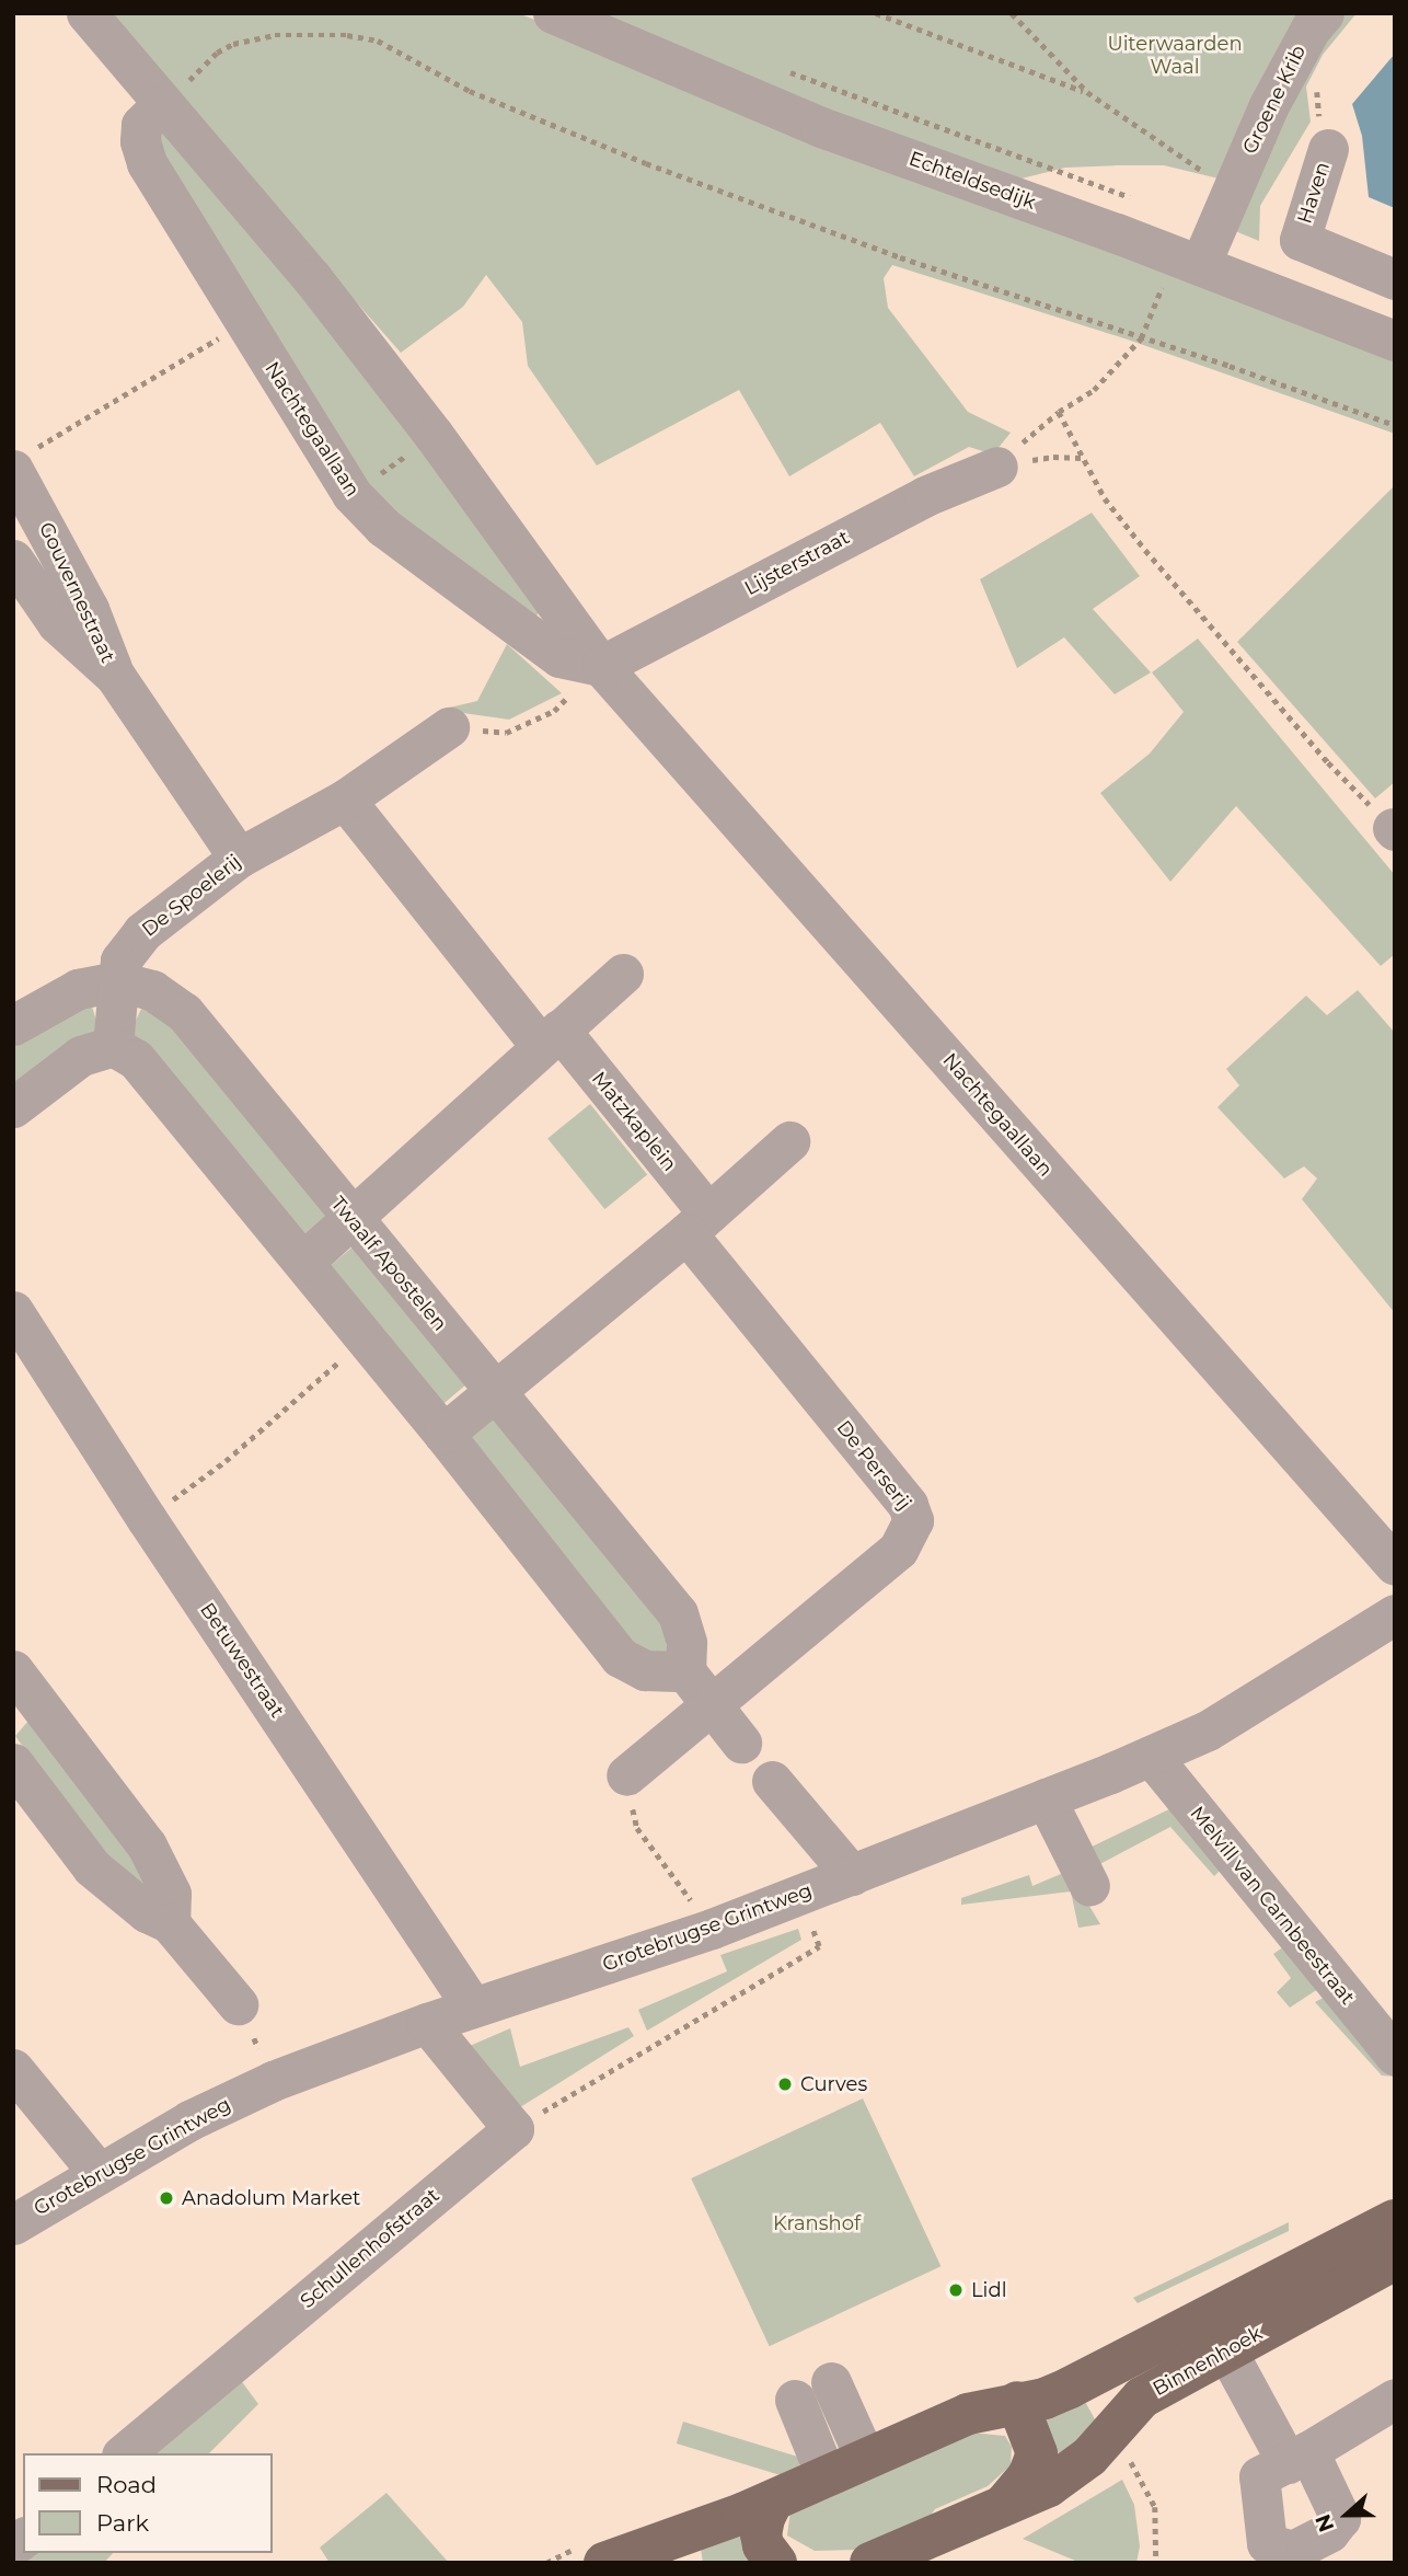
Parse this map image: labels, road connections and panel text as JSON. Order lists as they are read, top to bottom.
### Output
{
  "streets": {
    "main road": ["Binnenhoek"],
    "street": [
      "Groene Krib",
      "Echteldsedijk",
      "Haven",
      "Nachtegaallaan",
      "Lijsterstraat",
      "Gouvernestraat",
      "De Spoelerij",
      "Matzkaplein",
      "Twaalf Apostelen",
      "De Perserij",
      "Betuwestraat",
      "Melvill van Carnbeestraat",
      "Grotebrugse Grintweg",
      "Schullenhofstraat"
    ]
  },
  "crossings": [
    ["Nachtegaallaan", "Lijsterstraat"],
    ["Gouvernestraat", "De Spoelerij"],
    ["De Spoelerij", "Twaalf Apostelen"],
    ["Matzkaplein", "De Perserij"],
    ["Betuwestraat", "Grotebrugse Grintweg"],
    ["Melvill van Carnbeestraat", "Grotebrugse Grintweg"]
  ],
  "parks": ["Uiterwaarden Waal", "Kranshof"],
  "places": ["Curves", "Anadolum Market", "Lidl"],
  "legend": ["Road", "Park"],
  "north": "left"
}
